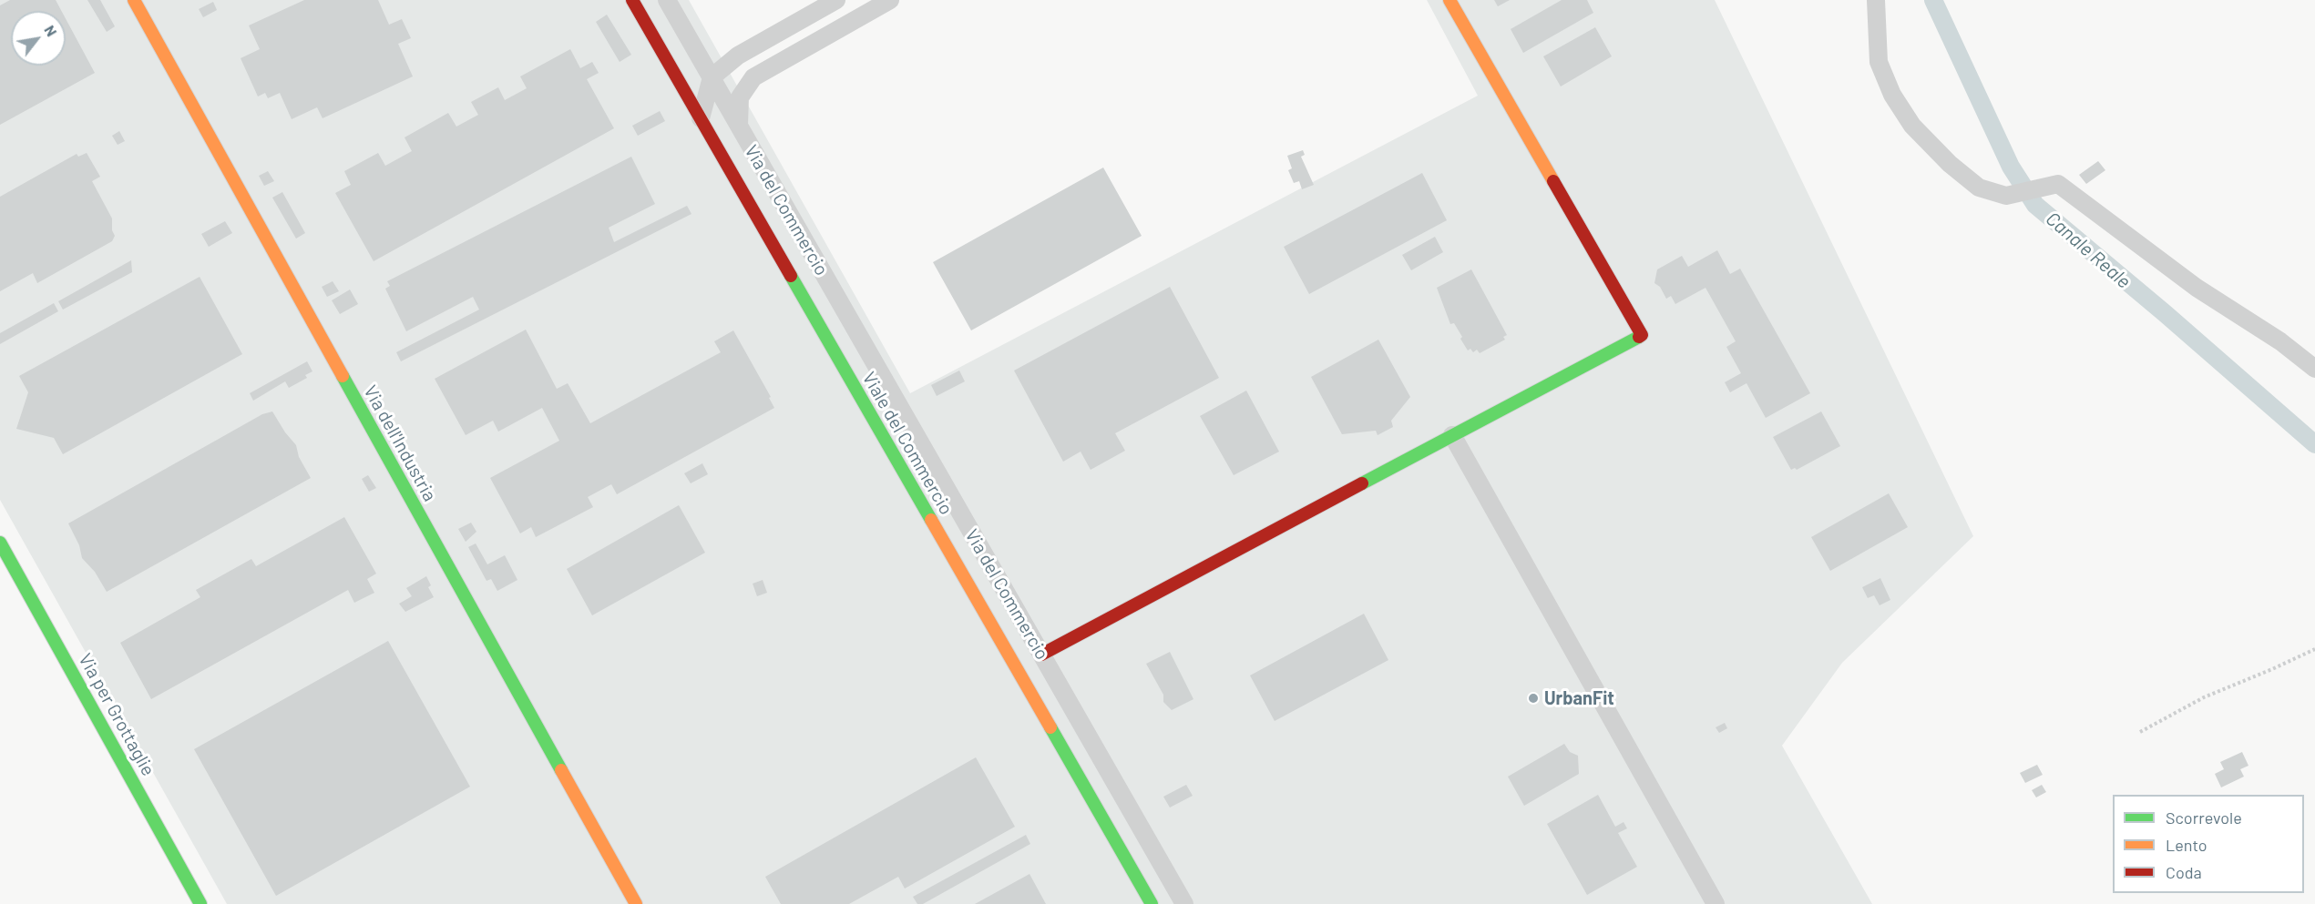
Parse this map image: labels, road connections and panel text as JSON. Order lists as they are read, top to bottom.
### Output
{
  "streets": {
    "street": [
      "Via del Commercio",
      "Via dell'Industria",
      "Viale del Commercio",
      "Via per Grottaglie"
    ]
  },
  "water": ["Canale Reale"],
  "places": ["UrbanFit"],
  "legend": ["Scorrevole", "Lento", "Coda"],
  "north": "top right"
}
